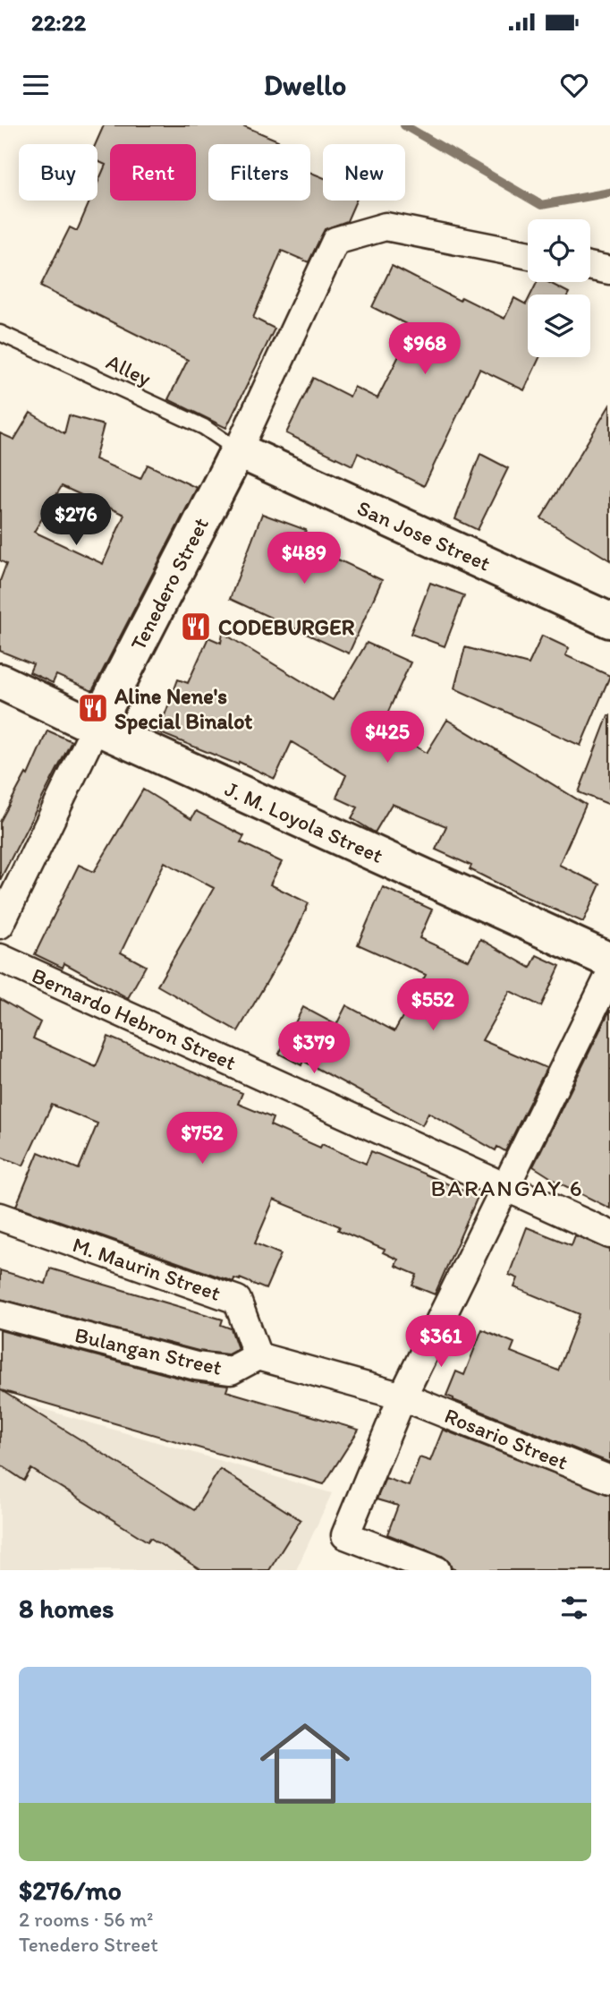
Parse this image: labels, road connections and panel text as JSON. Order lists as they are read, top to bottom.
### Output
{
  "streets": {
    "main road": ["San Jose Street", "Tenedero Street", "J. M. Loyola Street"],
    "street": [
      "Bernardo Hebron Street",
      "M. Maurin Street",
      "Bulangan Street",
      "Rosario Street"
    ],
    "lane": ["Alley"]
  },
  "crossings": [
    ["Alley", "San Jose Street"],
    ["Alley", "Tenedero Street"],
    ["San Jose Street", "Tenedero Street"],
    ["Tenedero Street", "J. M. Loyola Street"],
    ["M. Maurin Street", "Bulangan Street"]
  ],
  "districts": ["BARANGAY 6"],
  "places": {
    "restaurant": ["CODEBURGER", "Aline Nene's Special Binalot"]
  },
  "page": {
    "status": "22:22",
    "header": "Dwello",
    "chip": [
      "Buy",
      "Rent",
      "Filters",
      "New"
    ],
    "price": [
      "$968",
      "$276",
      "$489",
      "$425",
      "$552",
      "$379",
      "$752",
      "$361"
    ],
    "heading": "8 homes",
    "list": [
      {
        "name": "$276/mo",
        "note": "2 rooms · 56 m² · Tenedero Street"
      }
    ]
  }
}
